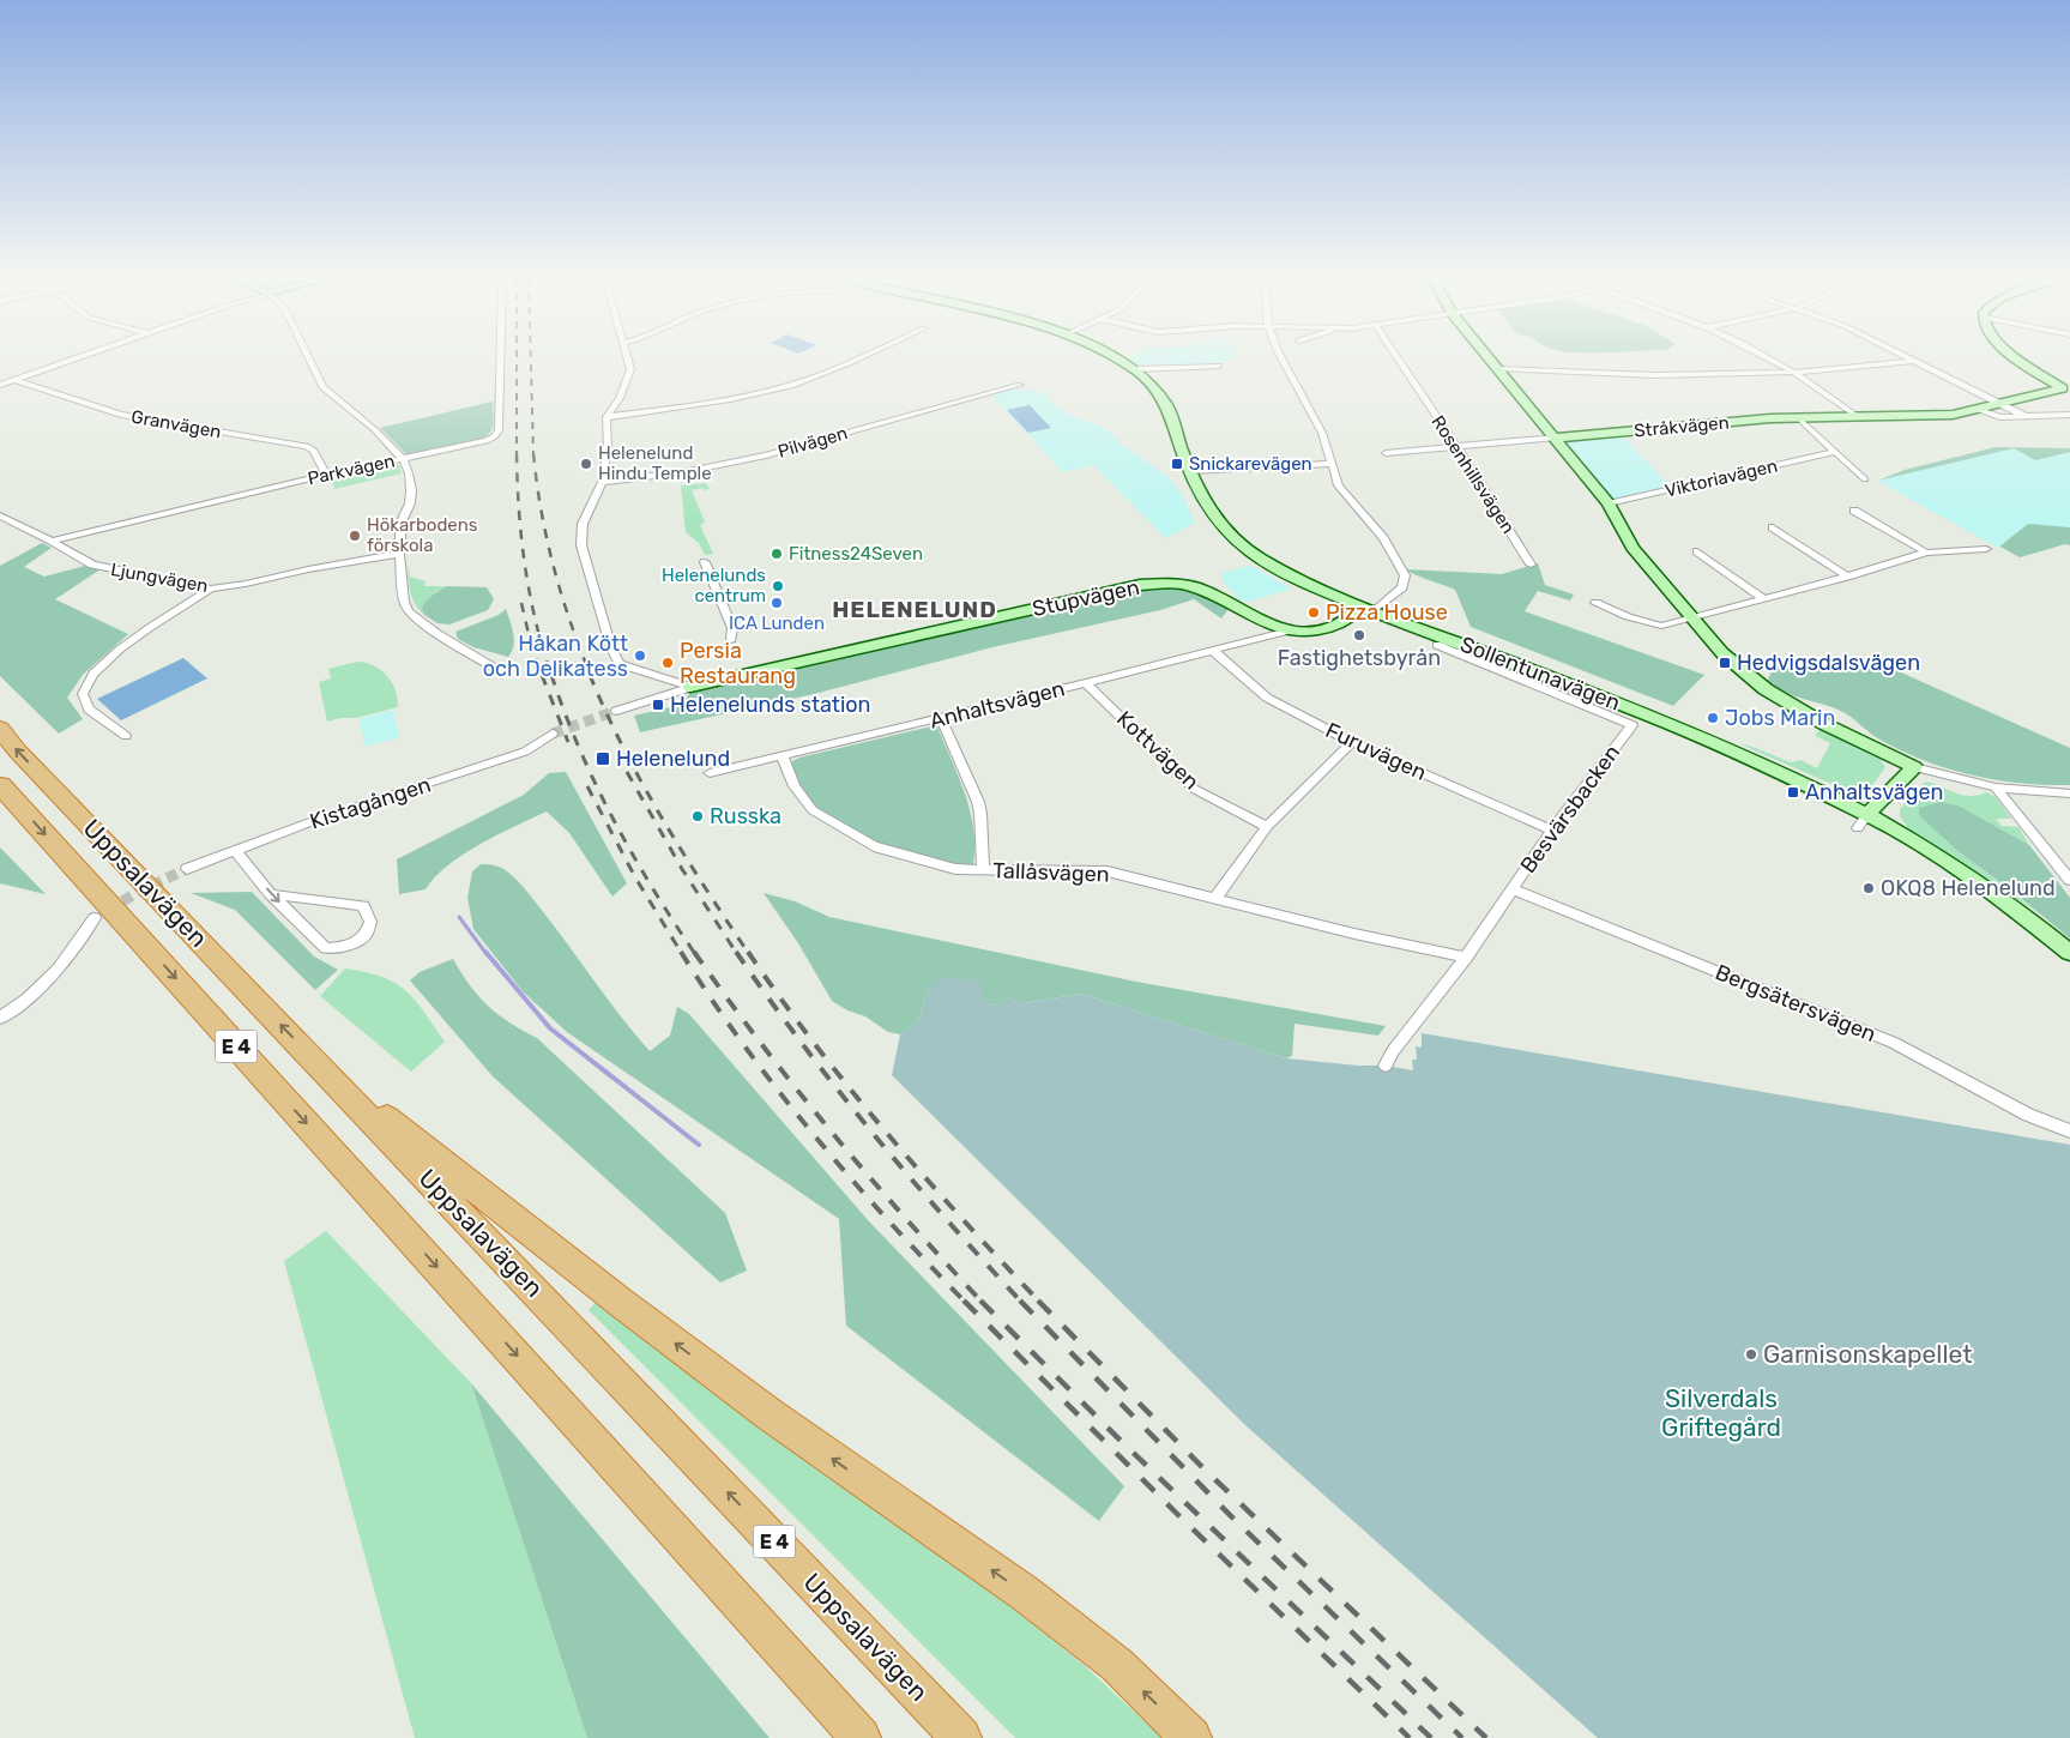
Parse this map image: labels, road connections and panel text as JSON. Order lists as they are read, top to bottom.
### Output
{
  "streets": {
    "highway": ["Uppsalavägen", "E 4"],
    "street": [
      "Granvägen",
      "Stråkvägen",
      "Pilvägen",
      "Parkvägen",
      "Rosenhillsvägen",
      "Viktoriavägen",
      "Ljungvägen",
      "Stupvägen",
      "Sollentunavägen",
      "Anhaltsvägen",
      "Kottvägen",
      "Furuvägen",
      "Kistagången",
      "Besvärsbacken",
      "Tallåsvägen",
      "Bergsätersvägen"
    ]
  },
  "crossings": [
    ["Granvägen", "Parkvägen"],
    ["Stråkvägen", "Rosenhillsvägen"],
    ["Parkvägen", "Ljungvägen"],
    ["Stupvägen", "Sollentunavägen"],
    ["Stupvägen", "Anhaltsvägen"],
    ["Anhaltsvägen", "Kottvägen"],
    ["Anhaltsvägen", "Furuvägen"],
    ["Anhaltsvägen", "Tallåsvägen"],
    ["Furuvägen", "Besvärsbacken"],
    ["Besvärsbacken", "Tallåsvägen"],
    ["Besvärsbacken", "Bergsätersvägen"]
  ],
  "districts": ["HELENELUND"],
  "parks": ["Silverdals Griftegård"],
  "places": {
    "other": [
      "Helenelund Hindu Temple",
      "Hökarbodens förskola",
      "Fitness24Seven",
      "Helenelunds centrum",
      "ICA Lunden",
      "Pizza House",
      "Fastighetsbyrån",
      "Håkan Kött och Delikatess",
      "Persia Restaurang",
      "Jobs Marin",
      "Russka",
      "OKQ8 Helenelund",
      "Garnisonskapellet"
    ],
    "transit": [
      "Snickarevägen",
      "Hedvigsdalsvägen",
      "Helenelunds station",
      "Helenelund",
      "Anhaltsvägen"
    ]
  }
}
